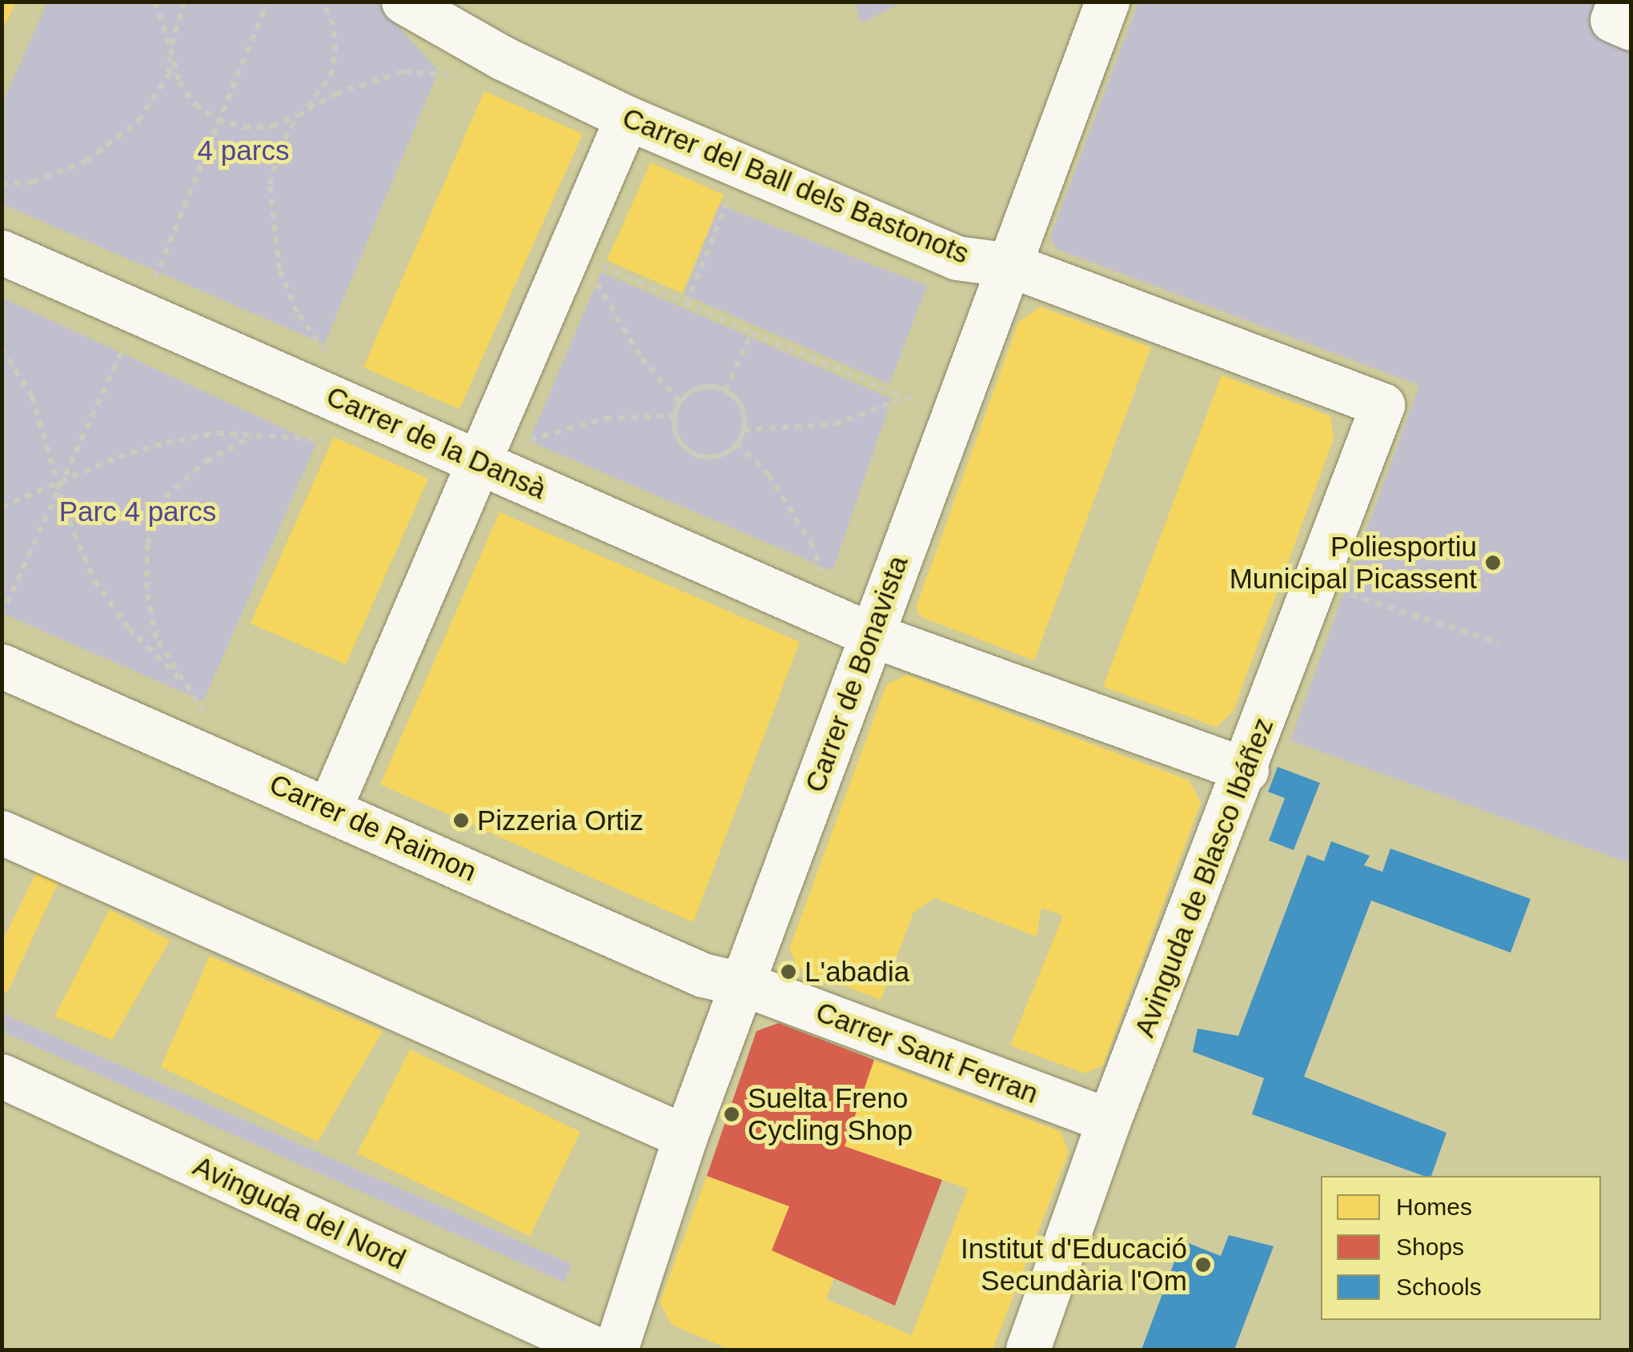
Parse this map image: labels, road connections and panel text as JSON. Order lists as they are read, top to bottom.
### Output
{
  "streets": {
    "street": [
      "Carrer del Ball dels Bastonots",
      "Carrer de la Dansà",
      "Carrer de Bonavista",
      "Carrer de Raimon",
      "Avinguda de Blasco Ibáñez",
      "Carrer Sant Ferran",
      "Avinguda del Nord"
    ]
  },
  "crossings": [
    ["Carrer del Ball dels Bastonots", "Carrer de Bonavista"],
    ["Carrer del Ball dels Bastonots", "Avinguda de Blasco Ibáñez"],
    ["Carrer de la Dansà", "Carrer de Bonavista"],
    ["Carrer de la Dansà", "Avinguda de Blasco Ibáñez"],
    ["Carrer de Bonavista", "Carrer de Raimon"],
    ["Carrer de Bonavista", "Carrer Sant Ferran"],
    ["Carrer de Raimon", "Carrer Sant Ferran"],
    ["Avinguda de Blasco Ibáñez", "Carrer Sant Ferran"]
  ],
  "parks": ["4 parcs", "Parc 4 parcs"],
  "places": [
    "Poliesportiu Municipal Picassent",
    "Pizzeria Ortiz",
    "L'abadia",
    "Suelta Freno Cycling Shop",
    "Institut d'Educació Secundària l'Om"
  ],
  "legend": ["Homes", "Shops", "Schools"]
}
